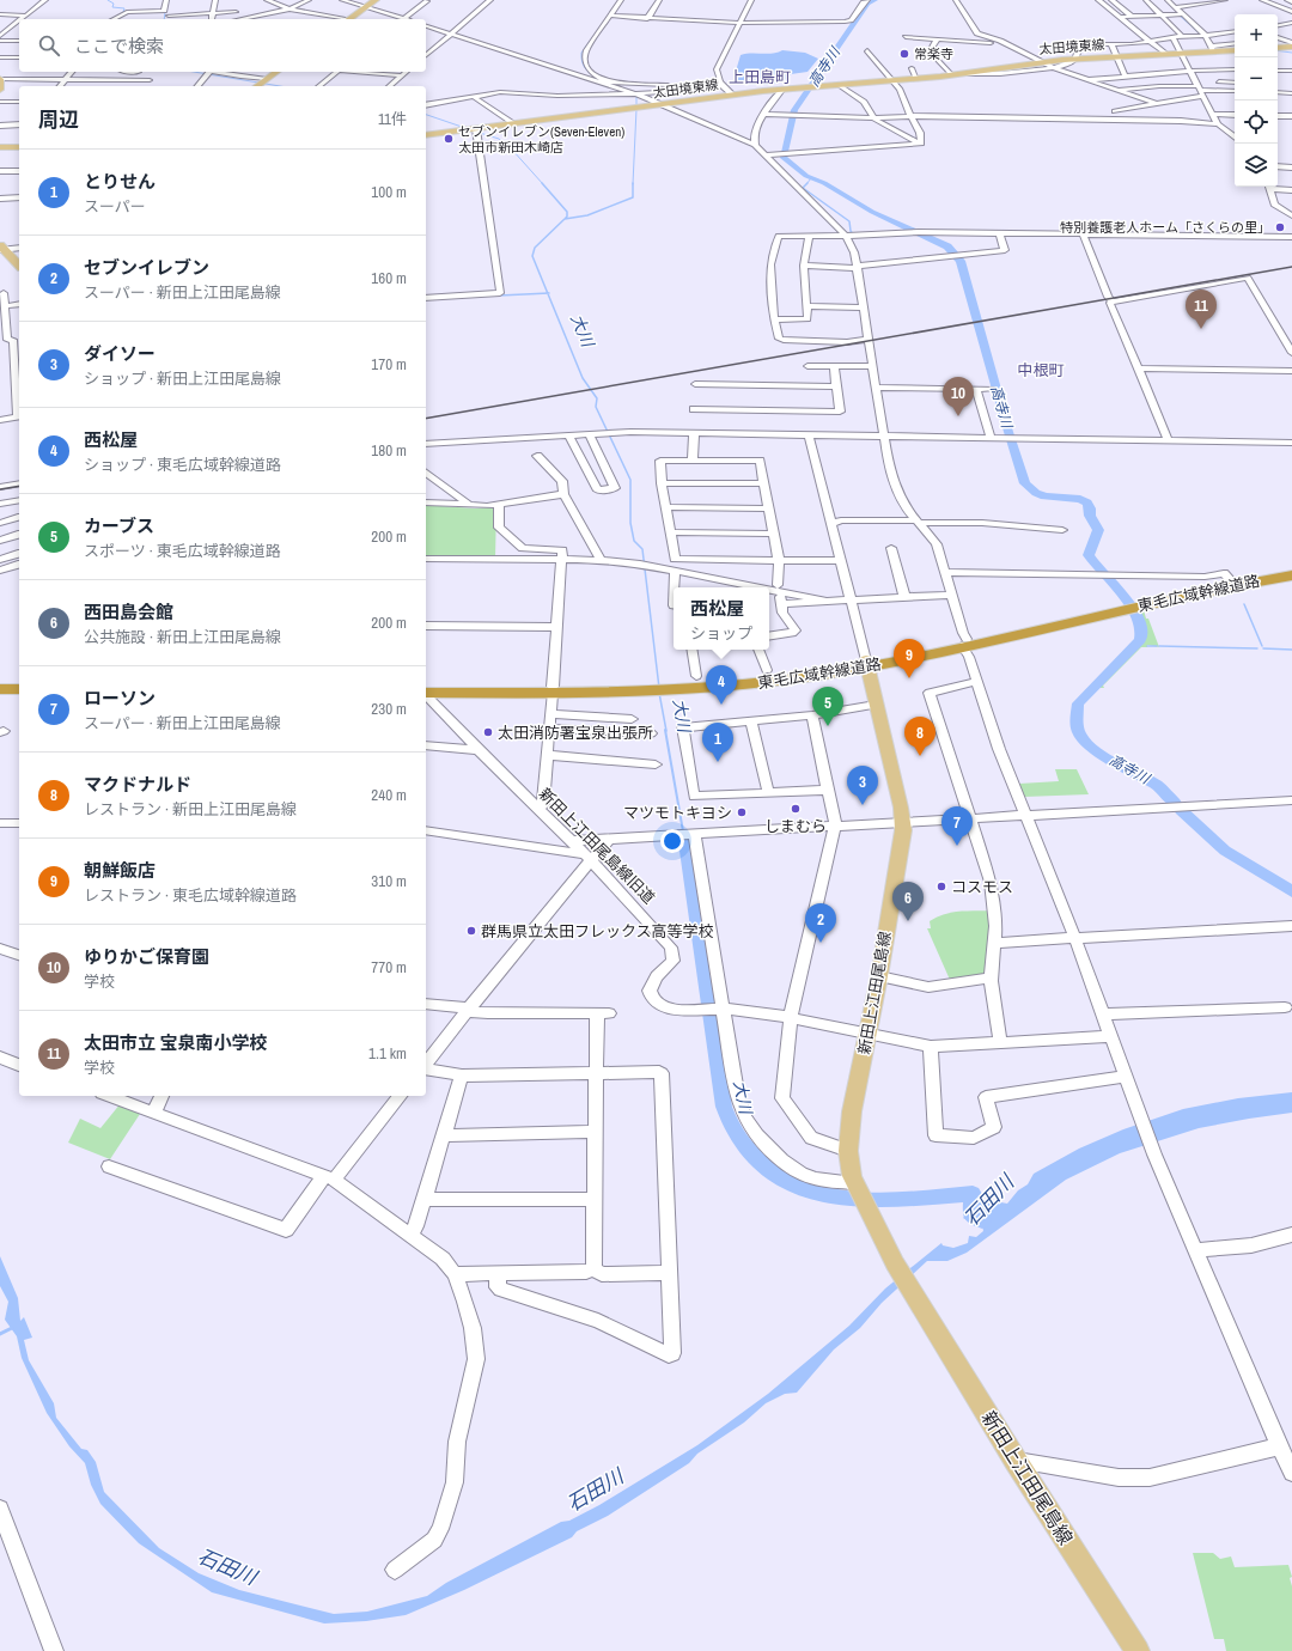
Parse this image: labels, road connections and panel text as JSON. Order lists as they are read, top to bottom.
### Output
{
  "streets": {
    "highway": ["東毛広域幹線道路"],
    "main road": ["太田境東線", "新田上江田尾島線"],
    "street": ["新田上江田尾島線旧道"]
  },
  "crossings": [
    ["東毛広域幹線道路", "新田上江田尾島線"],
    ["新田上江田尾島線旧道", "新田上江田尾島線"]
  ],
  "districts": ["上田島町", "中根町"],
  "water": ["高寺川", "大川", "石田川"],
  "places": [
    "常楽寺",
    "セブンイレブン(Seven-Eleven) 太田市新田木崎店",
    "特別養護老人ホーム「さくらの里」",
    "太田消防署宝泉出張所",
    "しまむら",
    "マツモトキヨシ",
    "コスモス",
    "群馬県立太田フレックス高等学校"
  ],
  "page": {
    "map_buttons": ["+", "−"],
    "search": "ここで検索",
    "heading": ["周辺", "11件"],
    "list": [
      {
        "mark": "1",
        "name": "とりせん",
        "note": "スーパー",
        "value": "100 m"
      },
      {
        "mark": "2",
        "name": "セブンイレブン",
        "note": "スーパー · 新田上江田尾島線",
        "value": "160 m"
      },
      {
        "mark": "3",
        "name": "ダイソー",
        "note": "ショップ · 新田上江田尾島線",
        "value": "170 m"
      },
      {
        "mark": "4",
        "name": "西松屋",
        "note": "ショップ · 東毛広域幹線道路",
        "value": "180 m"
      },
      {
        "mark": "5",
        "name": "カーブス",
        "note": "スポーツ · 東毛広域幹線道路",
        "value": "200 m"
      },
      {
        "mark": "6",
        "name": "西田島会館",
        "note": "公共施設 · 新田上江田尾島線",
        "value": "200 m"
      },
      {
        "mark": "7",
        "name": "ローソン",
        "note": "スーパー · 新田上江田尾島線",
        "value": "230 m"
      },
      {
        "mark": "8",
        "name": "マクドナルド",
        "note": "レストラン · 新田上江田尾島線",
        "value": "240 m"
      },
      {
        "mark": "9",
        "name": "朝鮮飯店",
        "note": "レストラン · 東毛広域幹線道路",
        "value": "310 m"
      },
      {
        "mark": "10",
        "name": "ゆりかご保育園",
        "note": "学校",
        "value": "770 m"
      },
      {
        "mark": "11",
        "name": "太田市立 宝泉南小学校",
        "note": "学校",
        "value": "1.1 km"
      }
    ],
    "pins": [
      "11",
      "10",
      "9",
      "4",
      "5",
      "8",
      "1",
      "3",
      "7",
      "6",
      "2"
    ],
    "popup": ["西松屋", "ショップ"]
  }
}
